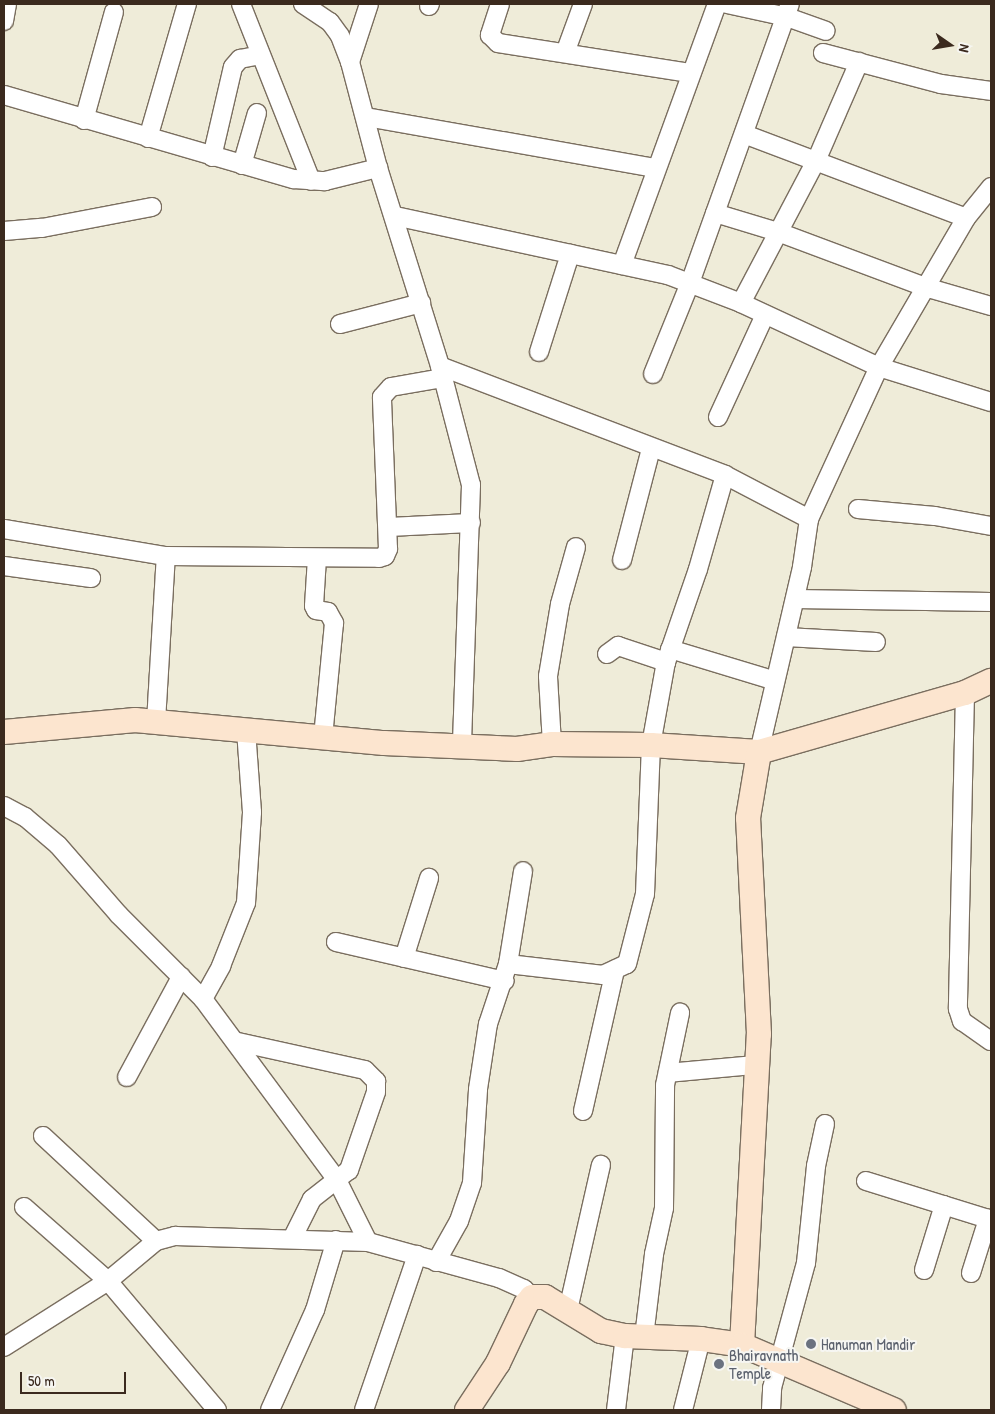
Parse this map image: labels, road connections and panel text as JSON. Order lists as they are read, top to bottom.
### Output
{
  "places": ["Hanuman Mandir", "Bhairavnath Temple"],
  "scale_bar": "50 m",
  "north": "right"
}
